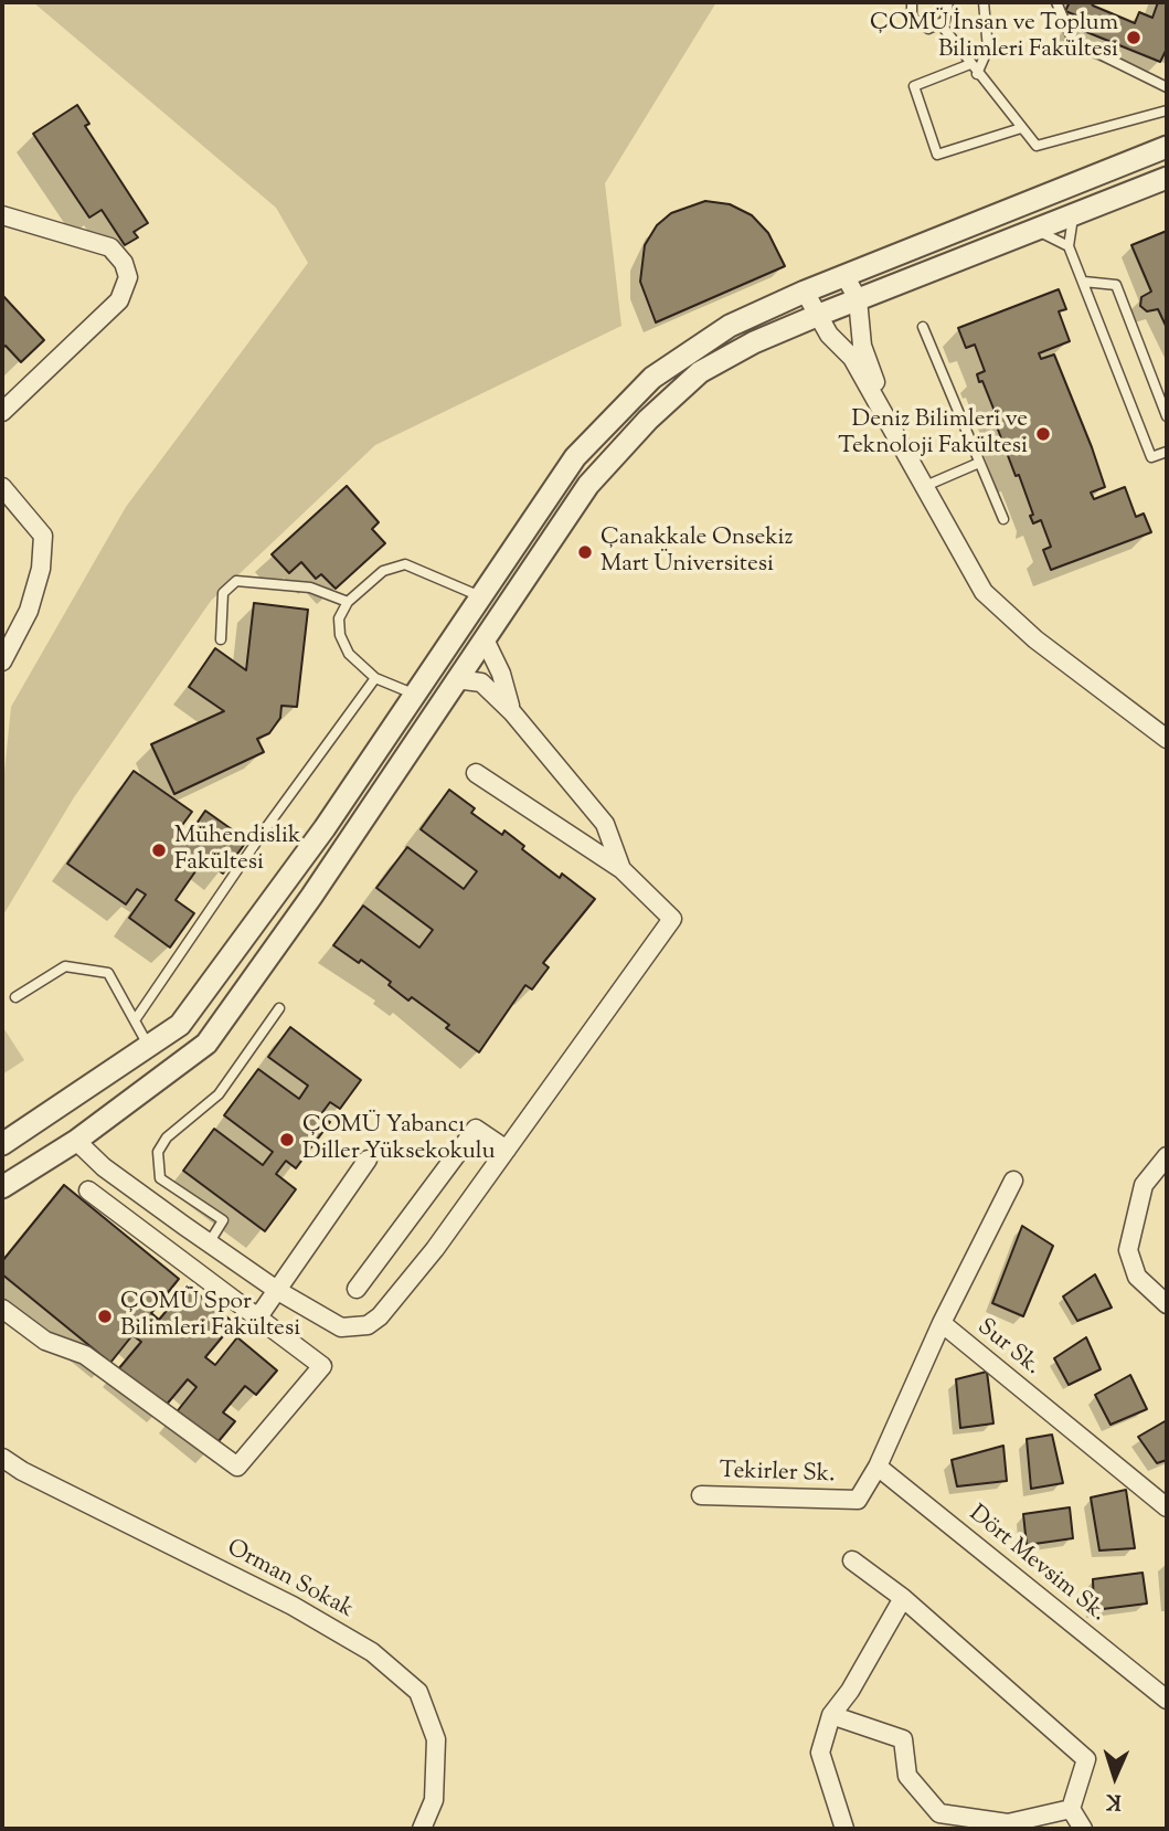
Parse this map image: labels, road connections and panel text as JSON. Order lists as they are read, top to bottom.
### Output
{
  "streets": {
    "street": [
      "Sur Sk.",
      "Tekirler Sk.",
      "Dört Mevsim Sk.",
      "Orman Sokak"
    ]
  },
  "crossings": [
    ["Sur Sk.", "Tekirler Sk."],
    ["Sur Sk.", "Dört Mevsim Sk."],
    ["Tekirler Sk.", "Dört Mevsim Sk."]
  ],
  "places": [
    "ÇOMÜ İnsan ve Toplum Bilimleri Fakültesi",
    "Deniz Bilimleri ve Teknoloji Fakültesi",
    "Çanakkale Onsekiz Mart Üniversitesi",
    "Mühendislik Fakültesi",
    "ÇOMÜ Yabancı Diller Yüksekokulu",
    "ÇOMÜ Spor Bilimleri Fakültesi"
  ],
  "north": "bottom"
}
